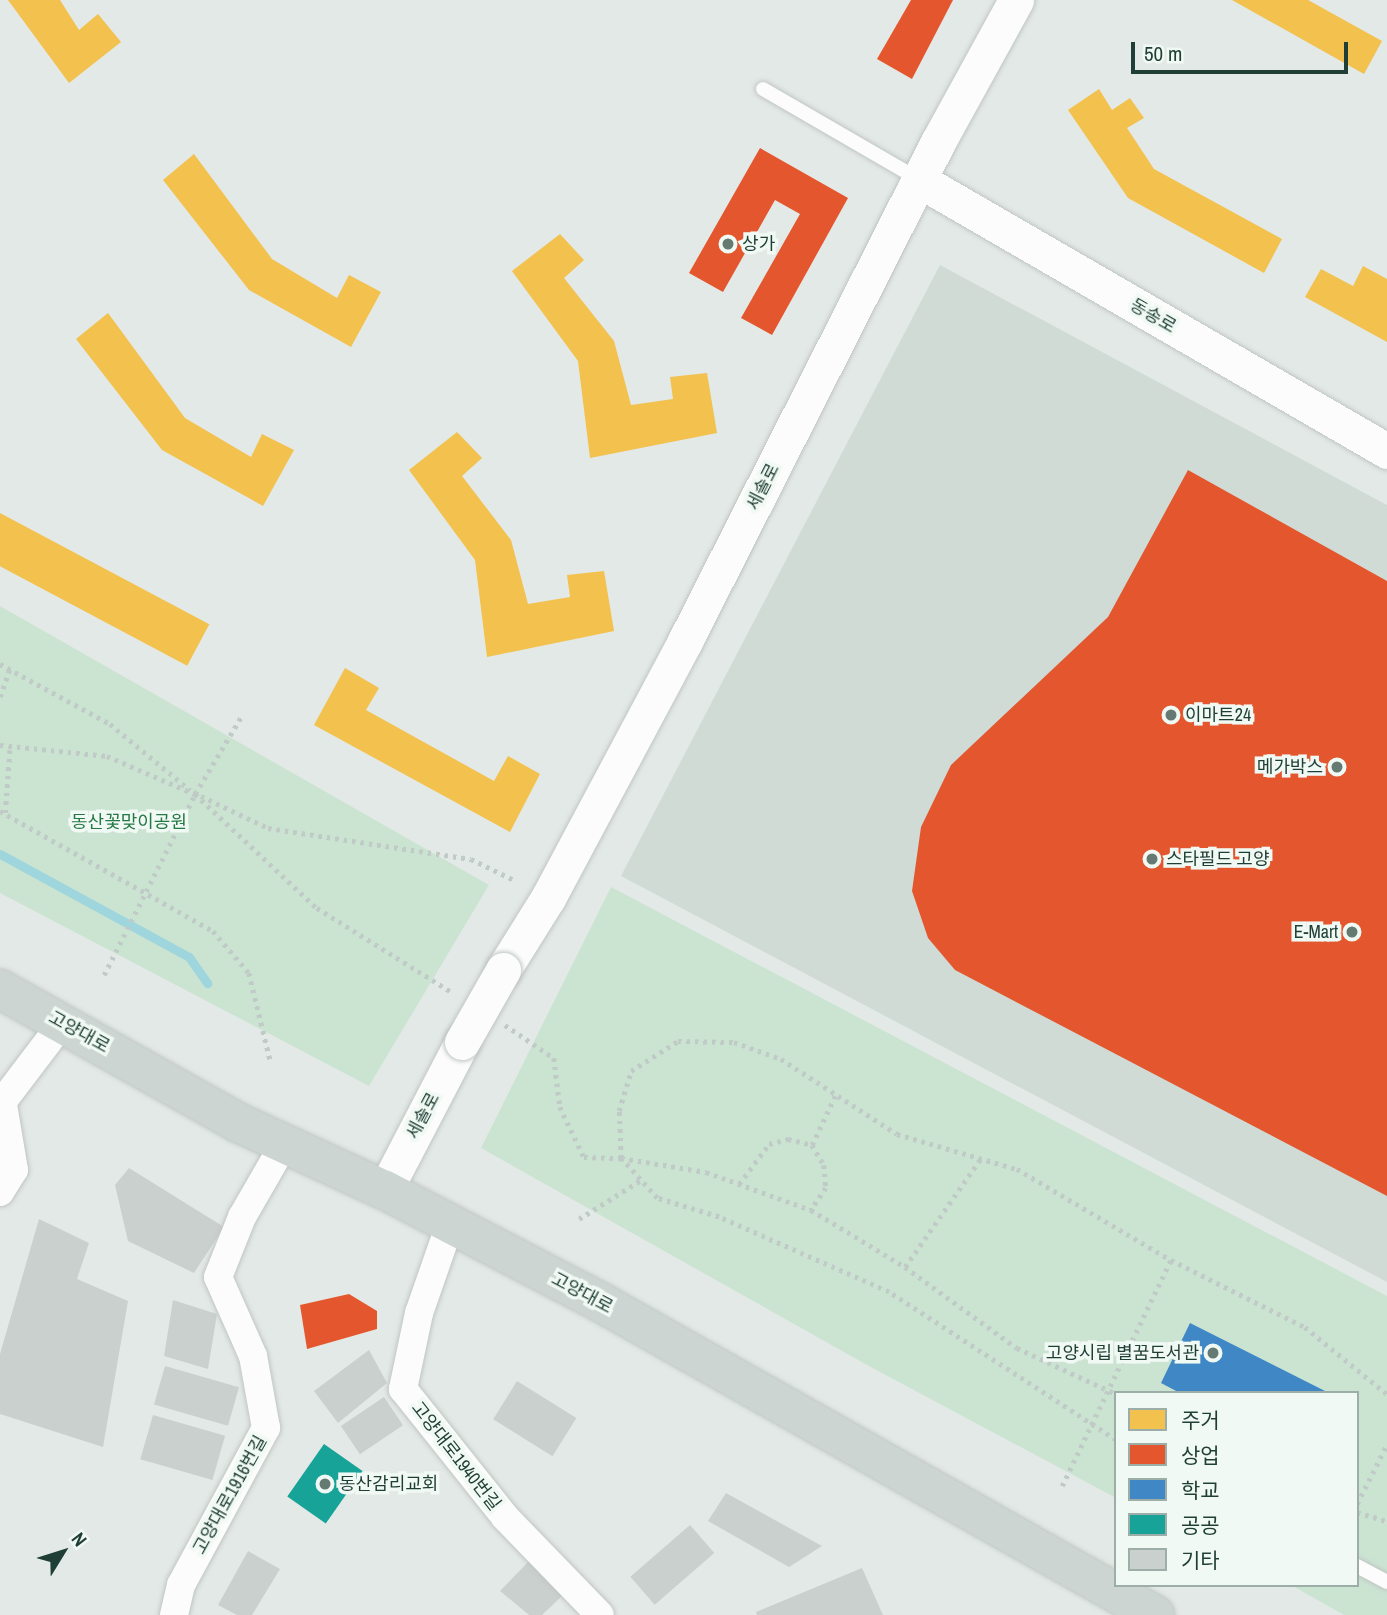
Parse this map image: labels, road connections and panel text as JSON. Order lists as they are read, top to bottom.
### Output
{
  "streets": {
    "main road": ["고양대로"],
    "street": [
      "동송로",
      "세솔로",
      "고양대로1940번길",
      "고양대로1916번길"
    ]
  },
  "crossings": [
    ["동송로", "세솔로"],
    ["세솔로", "고양대로"],
    ["고양대로", "고양대로1940번길"],
    ["고양대로", "고양대로1916번길"]
  ],
  "parks": ["동산꽃맞이공원"],
  "places": [
    "상가",
    "이마트24",
    "메가박스",
    "스타필드 고양",
    "E-Mart",
    "고양시립 별꿈도서관",
    "동산감리교회"
  ],
  "legend": [
    "주거",
    "상업",
    "학교",
    "공공",
    "기타"
  ],
  "scale_bar": "50 m",
  "north": "top right"
}
